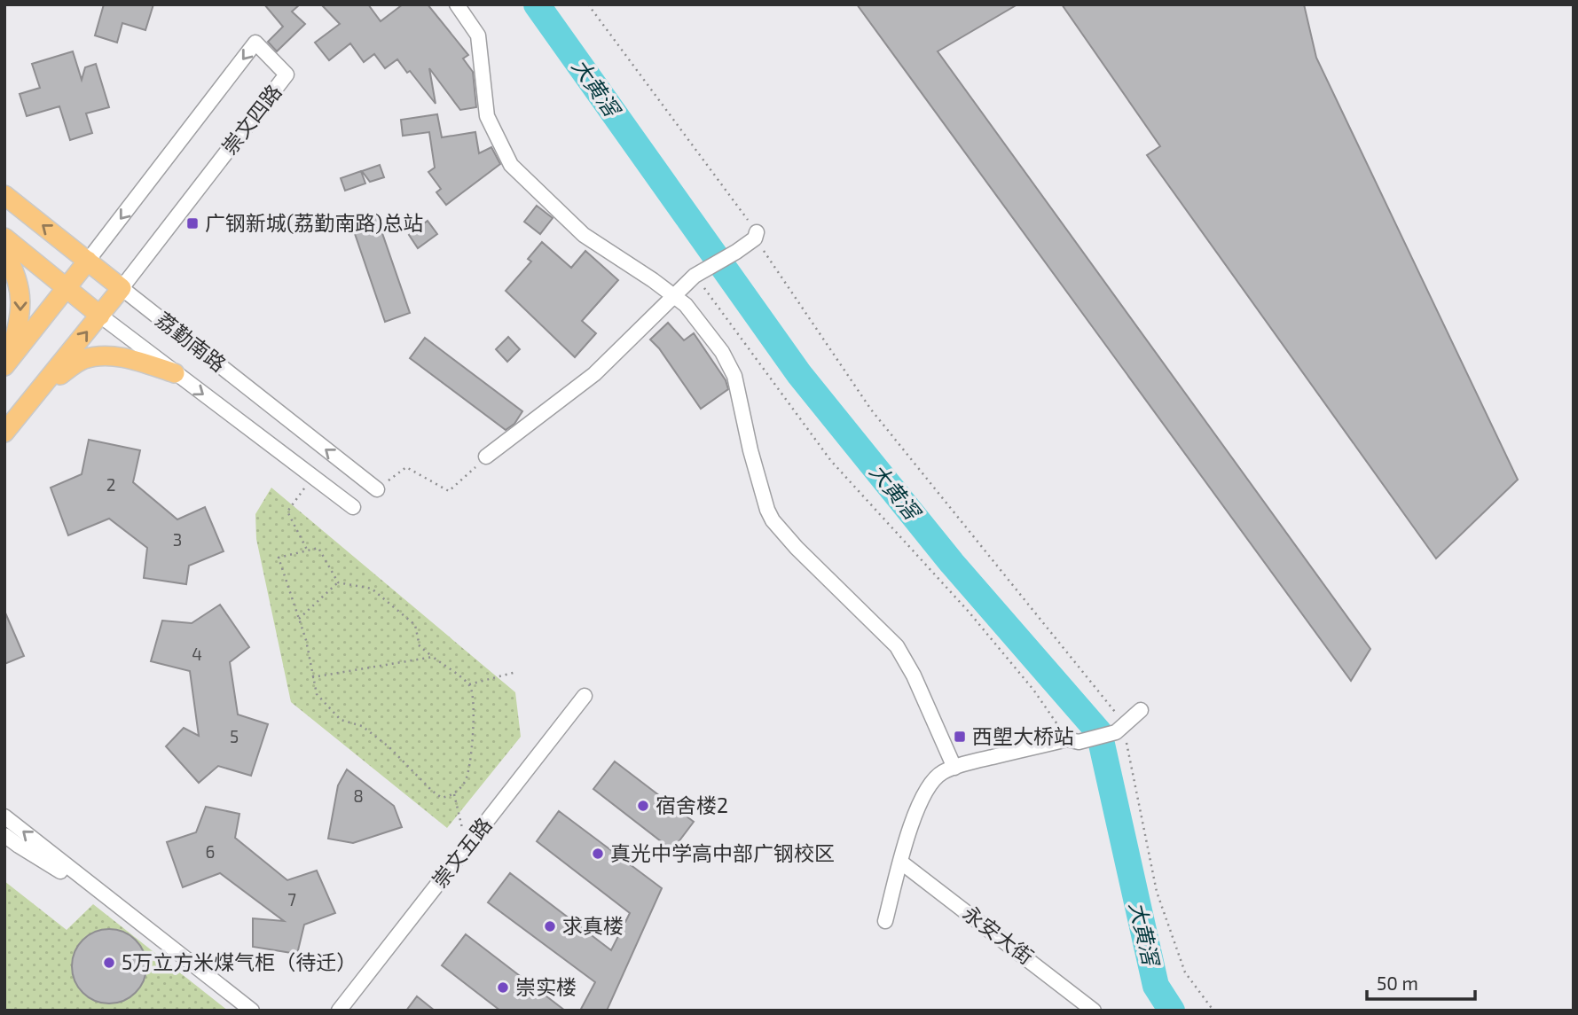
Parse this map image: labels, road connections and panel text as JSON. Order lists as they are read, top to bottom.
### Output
{
  "streets": {
    "main road": ["崇文四路", "荔勤南路"],
    "street": ["崇文五路", "永安大街"]
  },
  "crossings": [
    ["崇文四路", "荔勤南路"]
  ],
  "water": ["大黄滘"],
  "places": {
    "transit": ["广钢新城(荔勤南路)总站", "西塱大桥站"],
    "other": [
      "宿舍楼2",
      "真光中学高中部广钢校区",
      "求真楼",
      "5万立方米煤气柜（待迁）",
      "崇实楼"
    ]
  },
  "house_numbers": [
    "2",
    "3",
    "4",
    "5",
    "8",
    "6",
    "7"
  ],
  "scale_bar": "50 m"
}
